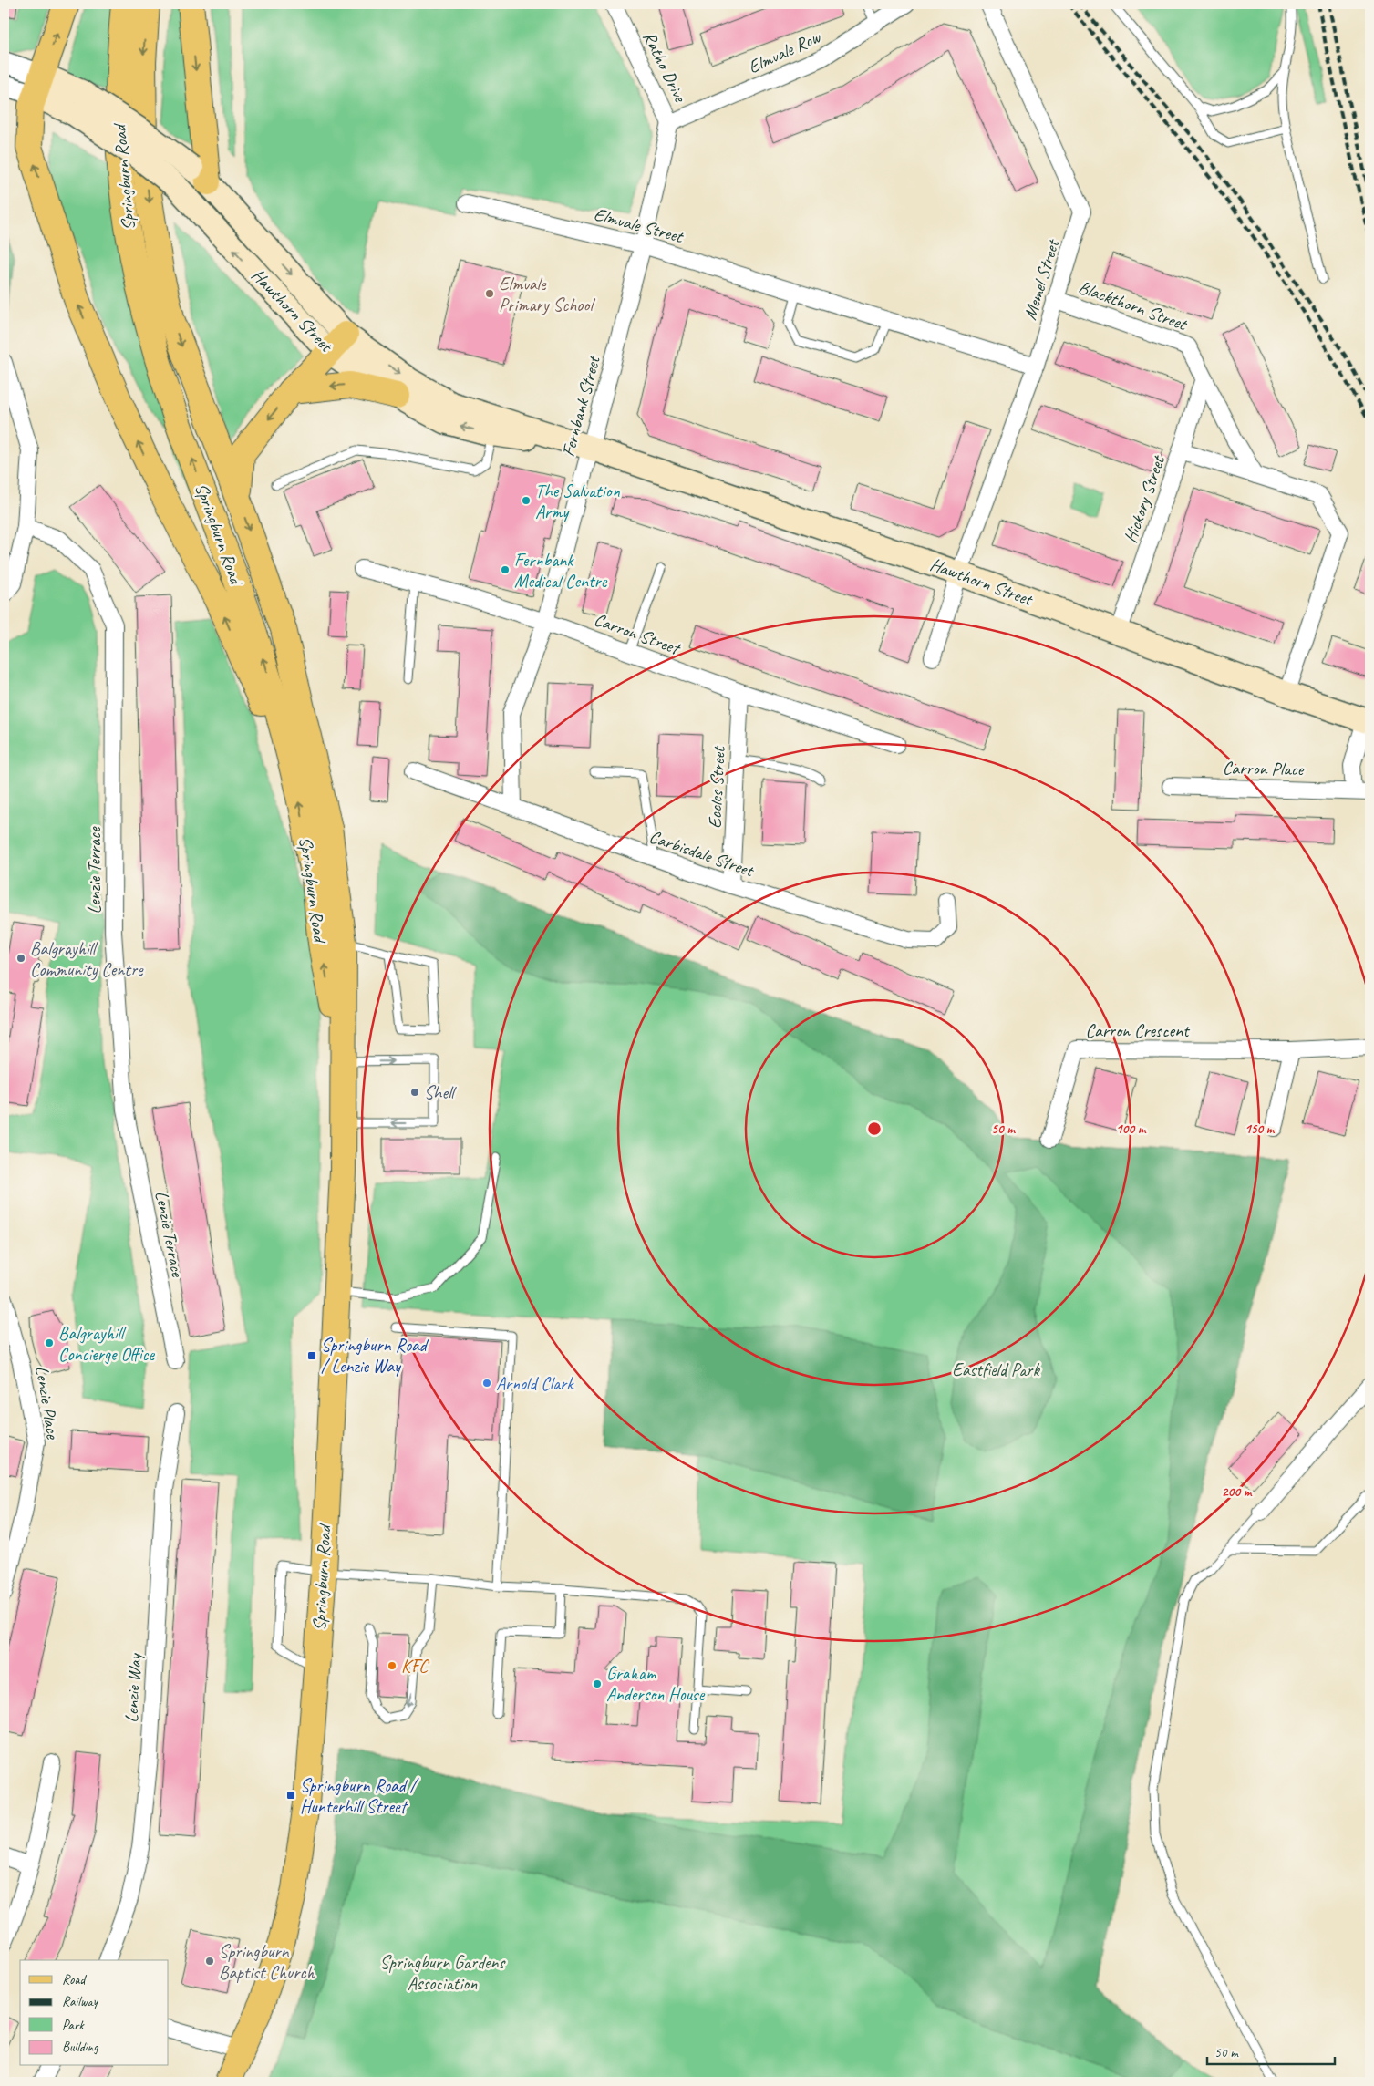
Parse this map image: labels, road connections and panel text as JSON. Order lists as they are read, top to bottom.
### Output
{
  "streets": {
    "main road": ["Springburn Road", "Hawthorn Street"],
    "street": [
      "Elmvale Row",
      "Ratho Drive",
      "Elmvale Street",
      "Memel Street",
      "Blackthorn Street",
      "Fernbank Street",
      "Hickory Street",
      "Carron Street",
      "Carron Place",
      "Eccles Street",
      "Carbisdale Street",
      "Lenzie Terrace",
      "Carron Crescent",
      "Lenzie Place",
      "Lenzie Way"
    ]
  },
  "crossings": [
    ["Elmvale Row", "Ratho Drive"],
    ["Elmvale Row", "Fernbank Street"],
    ["Ratho Drive", "Fernbank Street"],
    ["Elmvale Street", "Memel Street"],
    ["Elmvale Street", "Fernbank Street"],
    ["Memel Street", "Blackthorn Street"],
    ["Memel Street", "Hawthorn Street"],
    ["Blackthorn Street", "Hickory Street"],
    ["Hawthorn Street", "Fernbank Street"],
    ["Hawthorn Street", "Hickory Street"],
    ["Fernbank Street", "Carron Street"],
    ["Fernbank Street", "Carbisdale Street"],
    ["Carron Street", "Eccles Street"],
    ["Eccles Street", "Carbisdale Street"]
  ],
  "parks": ["Eastfield Park", "Springburn Gardens Association"],
  "places": {
    "other": [
      "Elmvale Primary School",
      "The Salvation Army",
      "Fernbank Medical Centre",
      "Balgrayhill Community Centre",
      "Shell",
      "Balgrayhill Concierge Office",
      "Arnold Clark",
      "KFC",
      "Graham Anderson House",
      "Springburn Baptist Church"
    ],
    "transit": ["Springburn Road / Lenzie Way", "Springburn Road / Hunterhill Street"]
  },
  "legend": [
    "Road",
    "Railway",
    "Park",
    "Building"
  ],
  "scale_bar": "50 m",
  "rings": [
    "50 m",
    "100 m",
    "150 m",
    "200 m"
  ]
}
